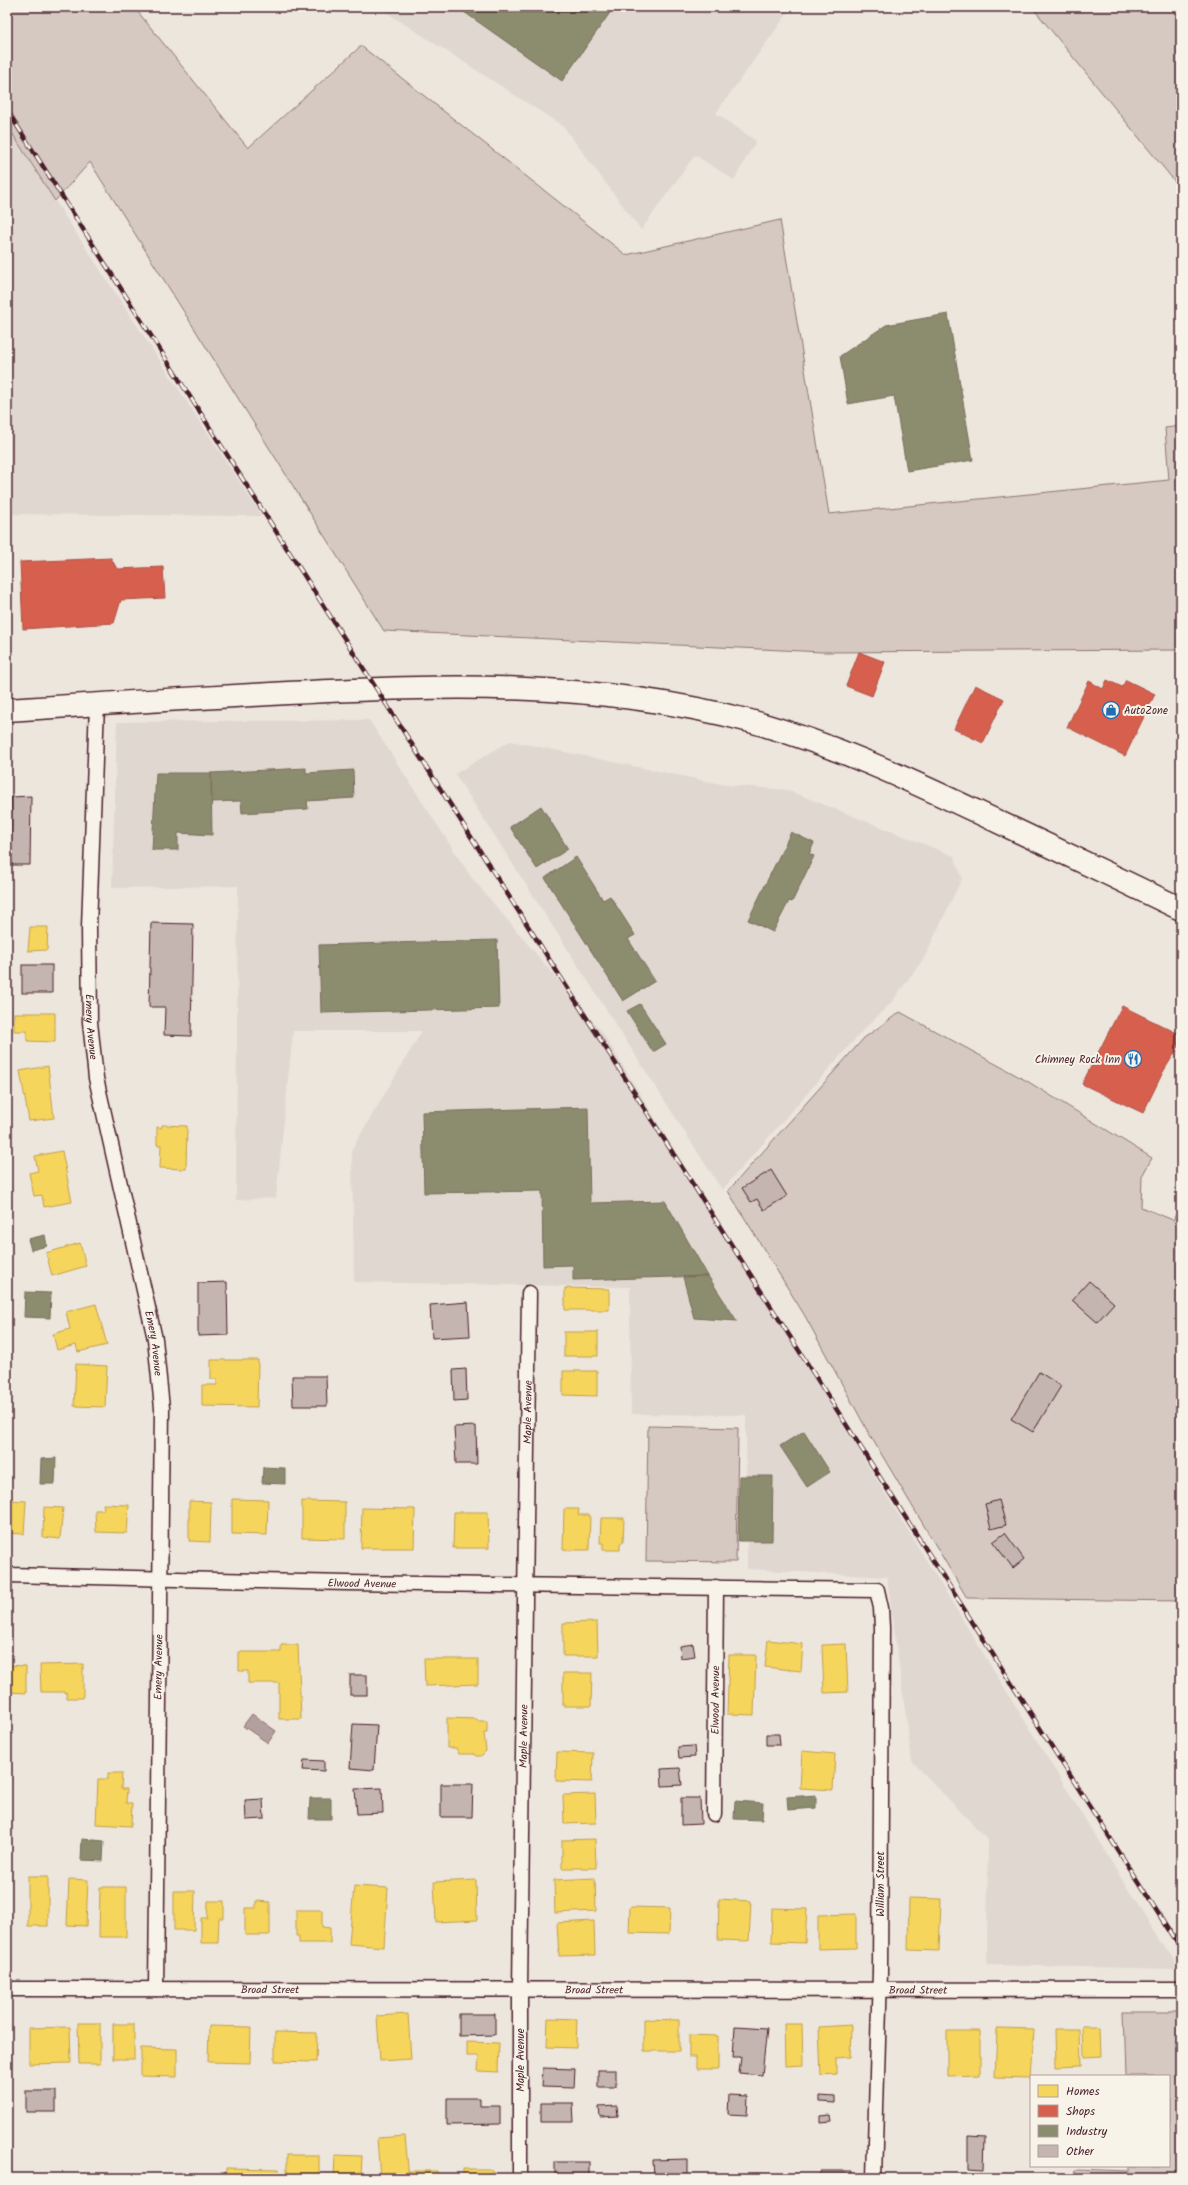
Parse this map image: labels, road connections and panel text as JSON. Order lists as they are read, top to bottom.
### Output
{
  "streets": {
    "street": [
      "Emery Avenue",
      "Maple Avenue",
      "Elwood Avenue",
      "William Street",
      "Broad Street"
    ]
  },
  "crossings": [
    ["Emery Avenue", "Elwood Avenue"],
    ["Emery Avenue", "Broad Street"],
    ["Maple Avenue", "Elwood Avenue"],
    ["Maple Avenue", "Broad Street"],
    ["Elwood Avenue", "William Street"],
    ["William Street", "Broad Street"]
  ],
  "places": {
    "shop": ["AutoZone"],
    "restaurant": ["Chimney Rock Inn"]
  },
  "legend": [
    "Homes",
    "Shops",
    "Industry",
    "Other"
  ]
}
